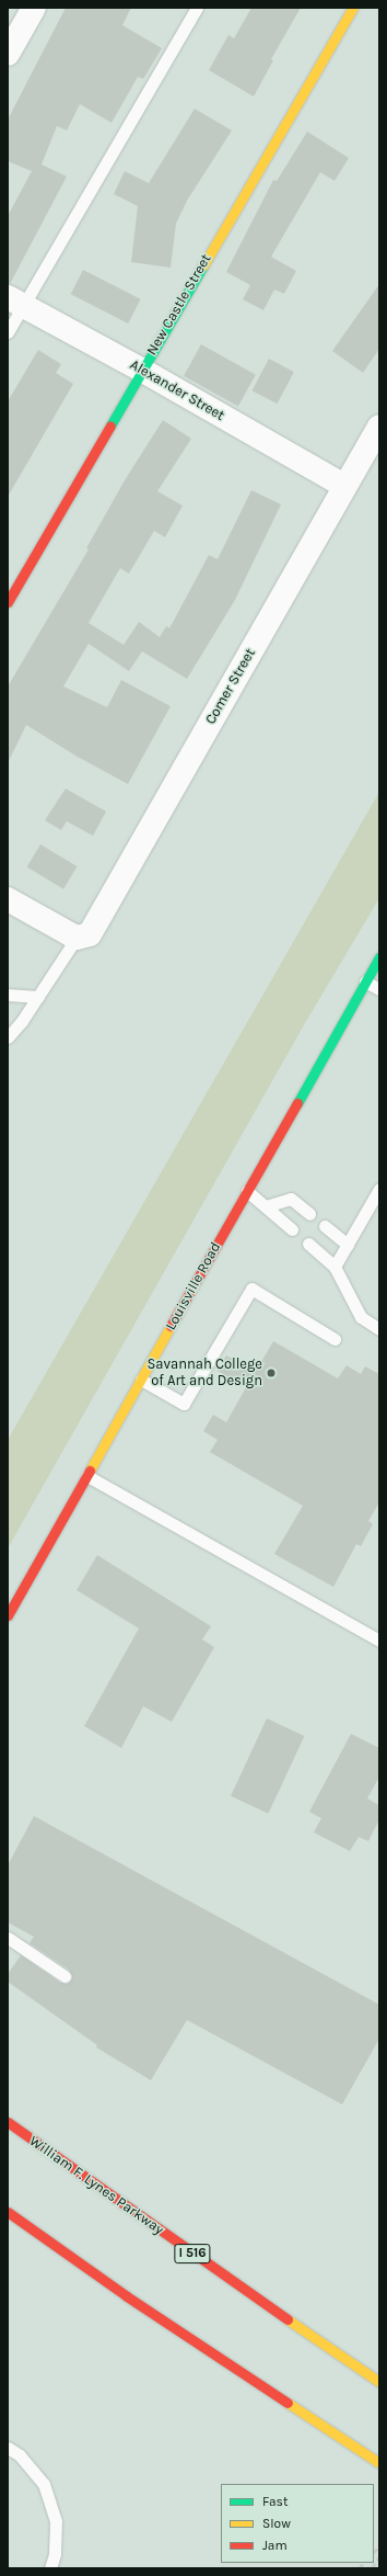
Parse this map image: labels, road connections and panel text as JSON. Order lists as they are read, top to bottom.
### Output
{
  "streets": {
    "main road": [
      "New Castle Street",
      "Louisville Road",
      "William F. Lynes Parkway",
      "I 516"
    ],
    "street": ["Alexander Street", "Comer Street"]
  },
  "crossings": [
    ["New Castle Street", "Alexander Street"],
    ["Alexander Street", "Comer Street"]
  ],
  "places": ["Savannah College of Art and Design"],
  "legend": ["Fast", "Slow", "Jam"]
}
